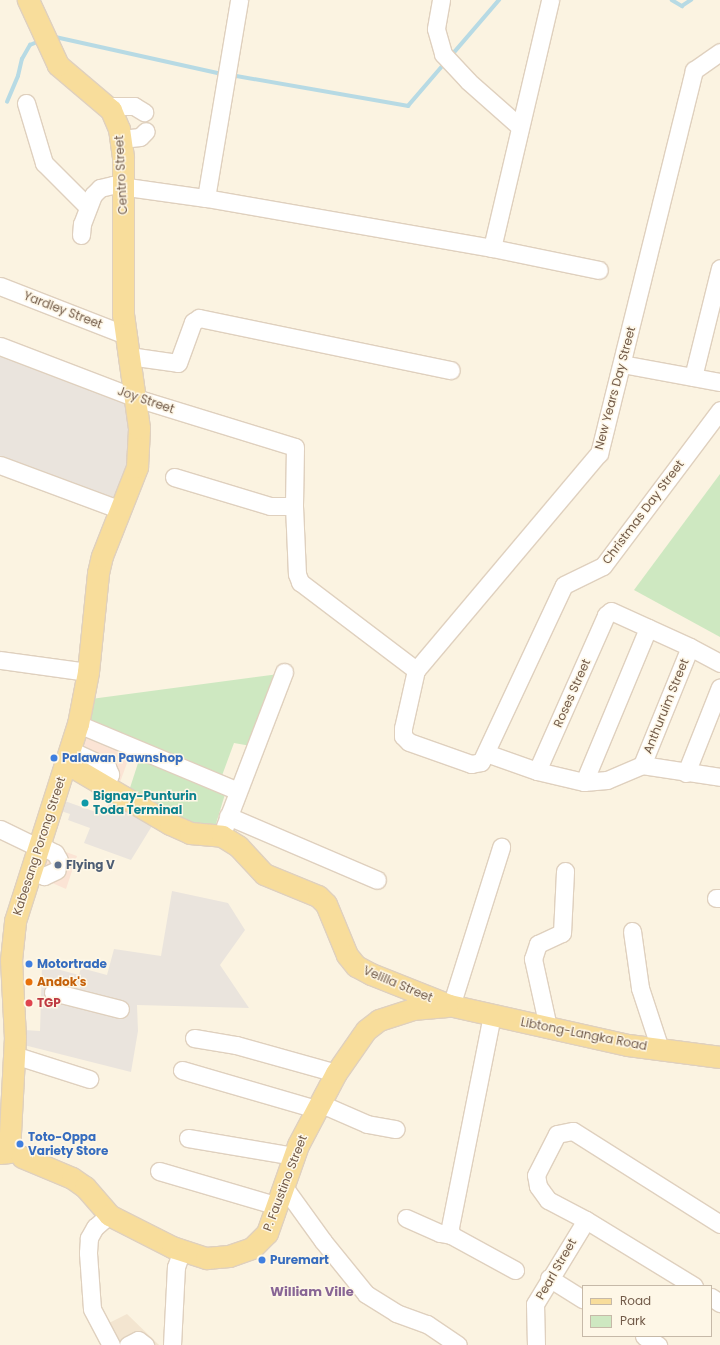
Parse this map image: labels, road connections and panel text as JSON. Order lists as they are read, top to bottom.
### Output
{
  "streets": {
    "main road": [
      "Centro Street",
      "Kabesang Porong Street",
      "Velilla Street",
      "Libtong-Langka Road",
      "P. Faustino Street"
    ],
    "street": [
      "Yardley Street",
      "New Years Day Street",
      "Joy Street",
      "Christmas Day Street",
      "Roses Street",
      "Anthuruim Street",
      "Pearl Street"
    ]
  },
  "crossings": [
    ["Centro Street", "Yardley Street"],
    ["Centro Street", "Kabesang Porong Street"],
    ["Yardley Street", "Kabesang Porong Street"],
    ["Joy Street", "Kabesang Porong Street"],
    ["Kabesang Porong Street", "Velilla Street"],
    ["Kabesang Porong Street", "P. Faustino Street"],
    ["Velilla Street", "Libtong-Langka Road"],
    ["Velilla Street", "P. Faustino Street"],
    ["Libtong-Langka Road", "P. Faustino Street"]
  ],
  "districts": ["William Ville"],
  "places": [
    "Palawan Pawnshop",
    "Bignay-Punturin Toda Terminal",
    "Flying V",
    "Motortrade",
    "Andok's",
    "TGP",
    "Toto-Oppa Variety Store",
    "Puremart"
  ],
  "legend": ["Road", "Park"]
}
